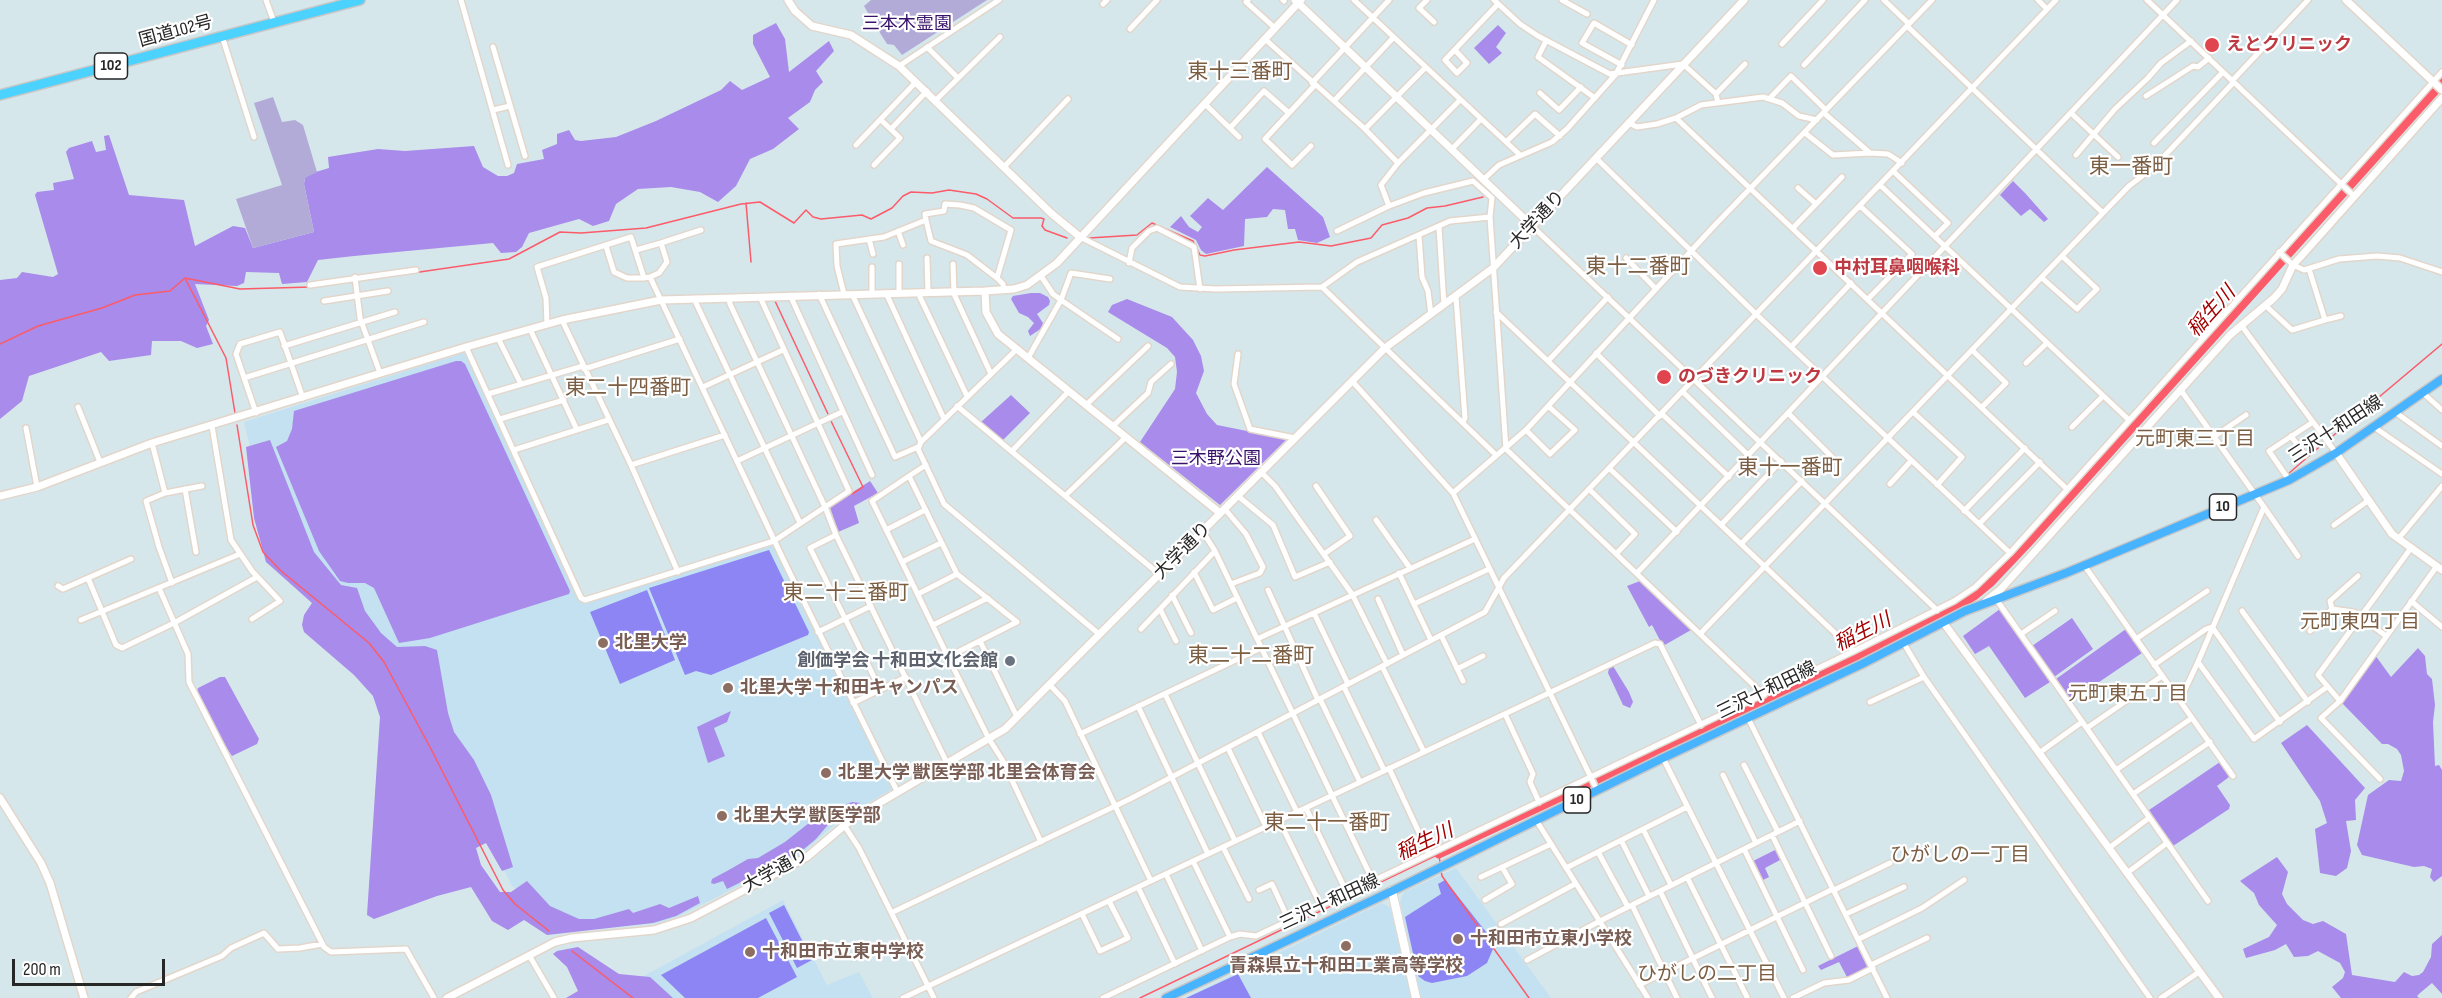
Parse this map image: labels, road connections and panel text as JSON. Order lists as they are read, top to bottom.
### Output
{
  "streets": {
    "highway": ["国道102号", "102"],
    "main road": ["三沢十和田線", "10"],
    "street": ["大学通り"]
  },
  "crossings": [
    ["三沢十和田線", "10"]
  ],
  "districts": [
    "東十三番町",
    "東一番町",
    "東十二番町",
    "東二十四番町",
    "元町東三丁目",
    "東十一番町",
    "東二十三番町",
    "元町東四丁目",
    "東二十二番町",
    "元町東五丁目",
    "東二十一番町",
    "ひがしの一丁目",
    "ひがしの二丁目"
  ],
  "water": ["稲生川"],
  "parks": ["三本木霊園", "三木野公園"],
  "places": [
    "えとクリニック",
    "中村耳鼻咽喉科",
    "のづきクリニック",
    "北里大学",
    "創価学会 十和田文化会館",
    "北里大学 十和田キャンパス",
    "北里大学 獣医学部 北里会体育会",
    "北里大学 獣医学部",
    "十和田市立東小学校",
    "青森県立十和田工業高等学校",
    "十和田市立東中学校"
  ],
  "scale_bar": "200 m"
}
